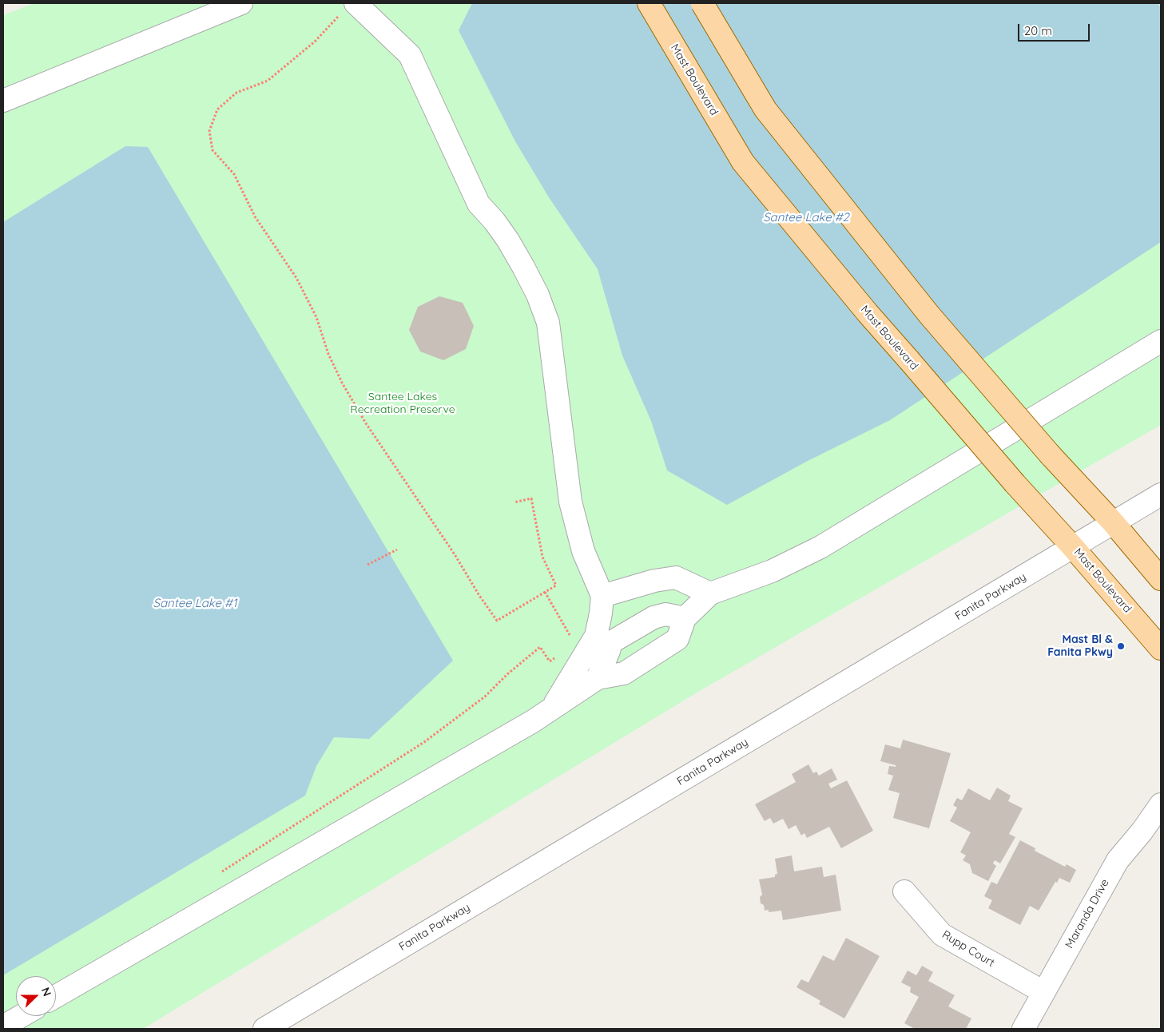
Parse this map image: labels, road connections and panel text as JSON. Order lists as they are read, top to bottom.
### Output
{
  "streets": {
    "main road": ["Mast Boulevard"],
    "street": ["Fanita Parkway", "Maranda Drive", "Rupp Court"]
  },
  "crossings": [
    ["Mast Boulevard", "Fanita Parkway"],
    ["Maranda Drive", "Rupp Court"]
  ],
  "water": ["Santee Lake #2", "Santee Lake #1"],
  "parks": ["Santee Lakes Recreation Preserve"],
  "places": ["Mast Bl & Fanita Pkwy"],
  "scale_bar": "20 m",
  "north": "right"
}
